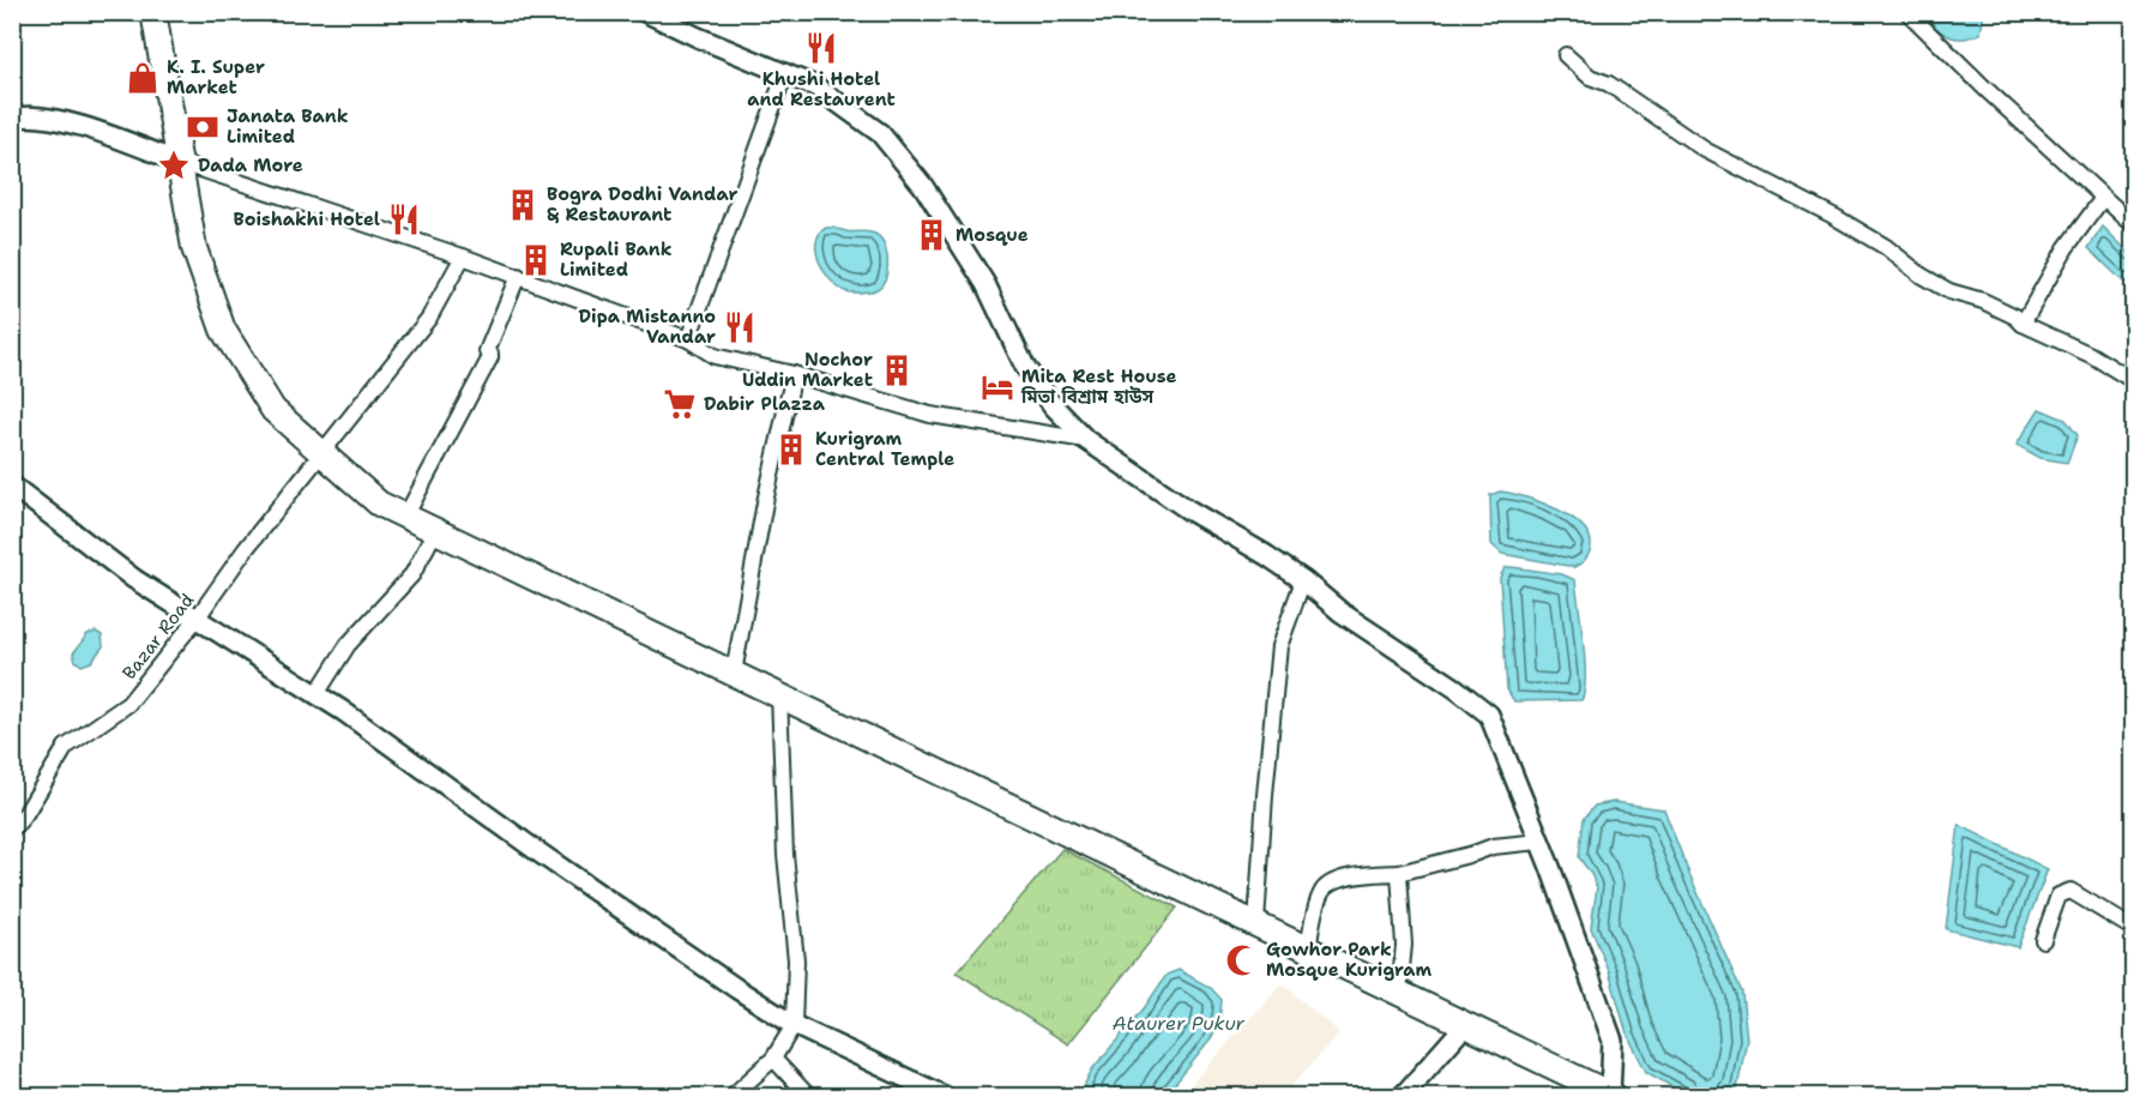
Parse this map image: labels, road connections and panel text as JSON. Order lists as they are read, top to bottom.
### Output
{
  "streets": {
    "street": ["Bazar Road"]
  },
  "water": ["Ataurer Pukur"],
  "places": {
    "restaurant": ["Khushi Hotel and Restaurent", "Boishakhi Hotel", "Dipa Mistanno Vandar"],
    "shop": ["K. I. Super Market"],
    "bank": ["Janata Bank Limited"],
    "place": ["Dada More"],
    "building": [
      "Bogra Dodhi Vandar & Restaurant",
      "Mosque",
      "Rupali Bank Limited",
      "Nochor Uddin Market",
      "Kurigram Central Temple"
    ],
    "hotel": ["Mita Rest House মিতা বিশ্রাম হাউস"],
    "supermarket": ["Dabir Plazza"],
    "mosque": ["Gowhor Park Mosque Kurigram"]
  }
}
